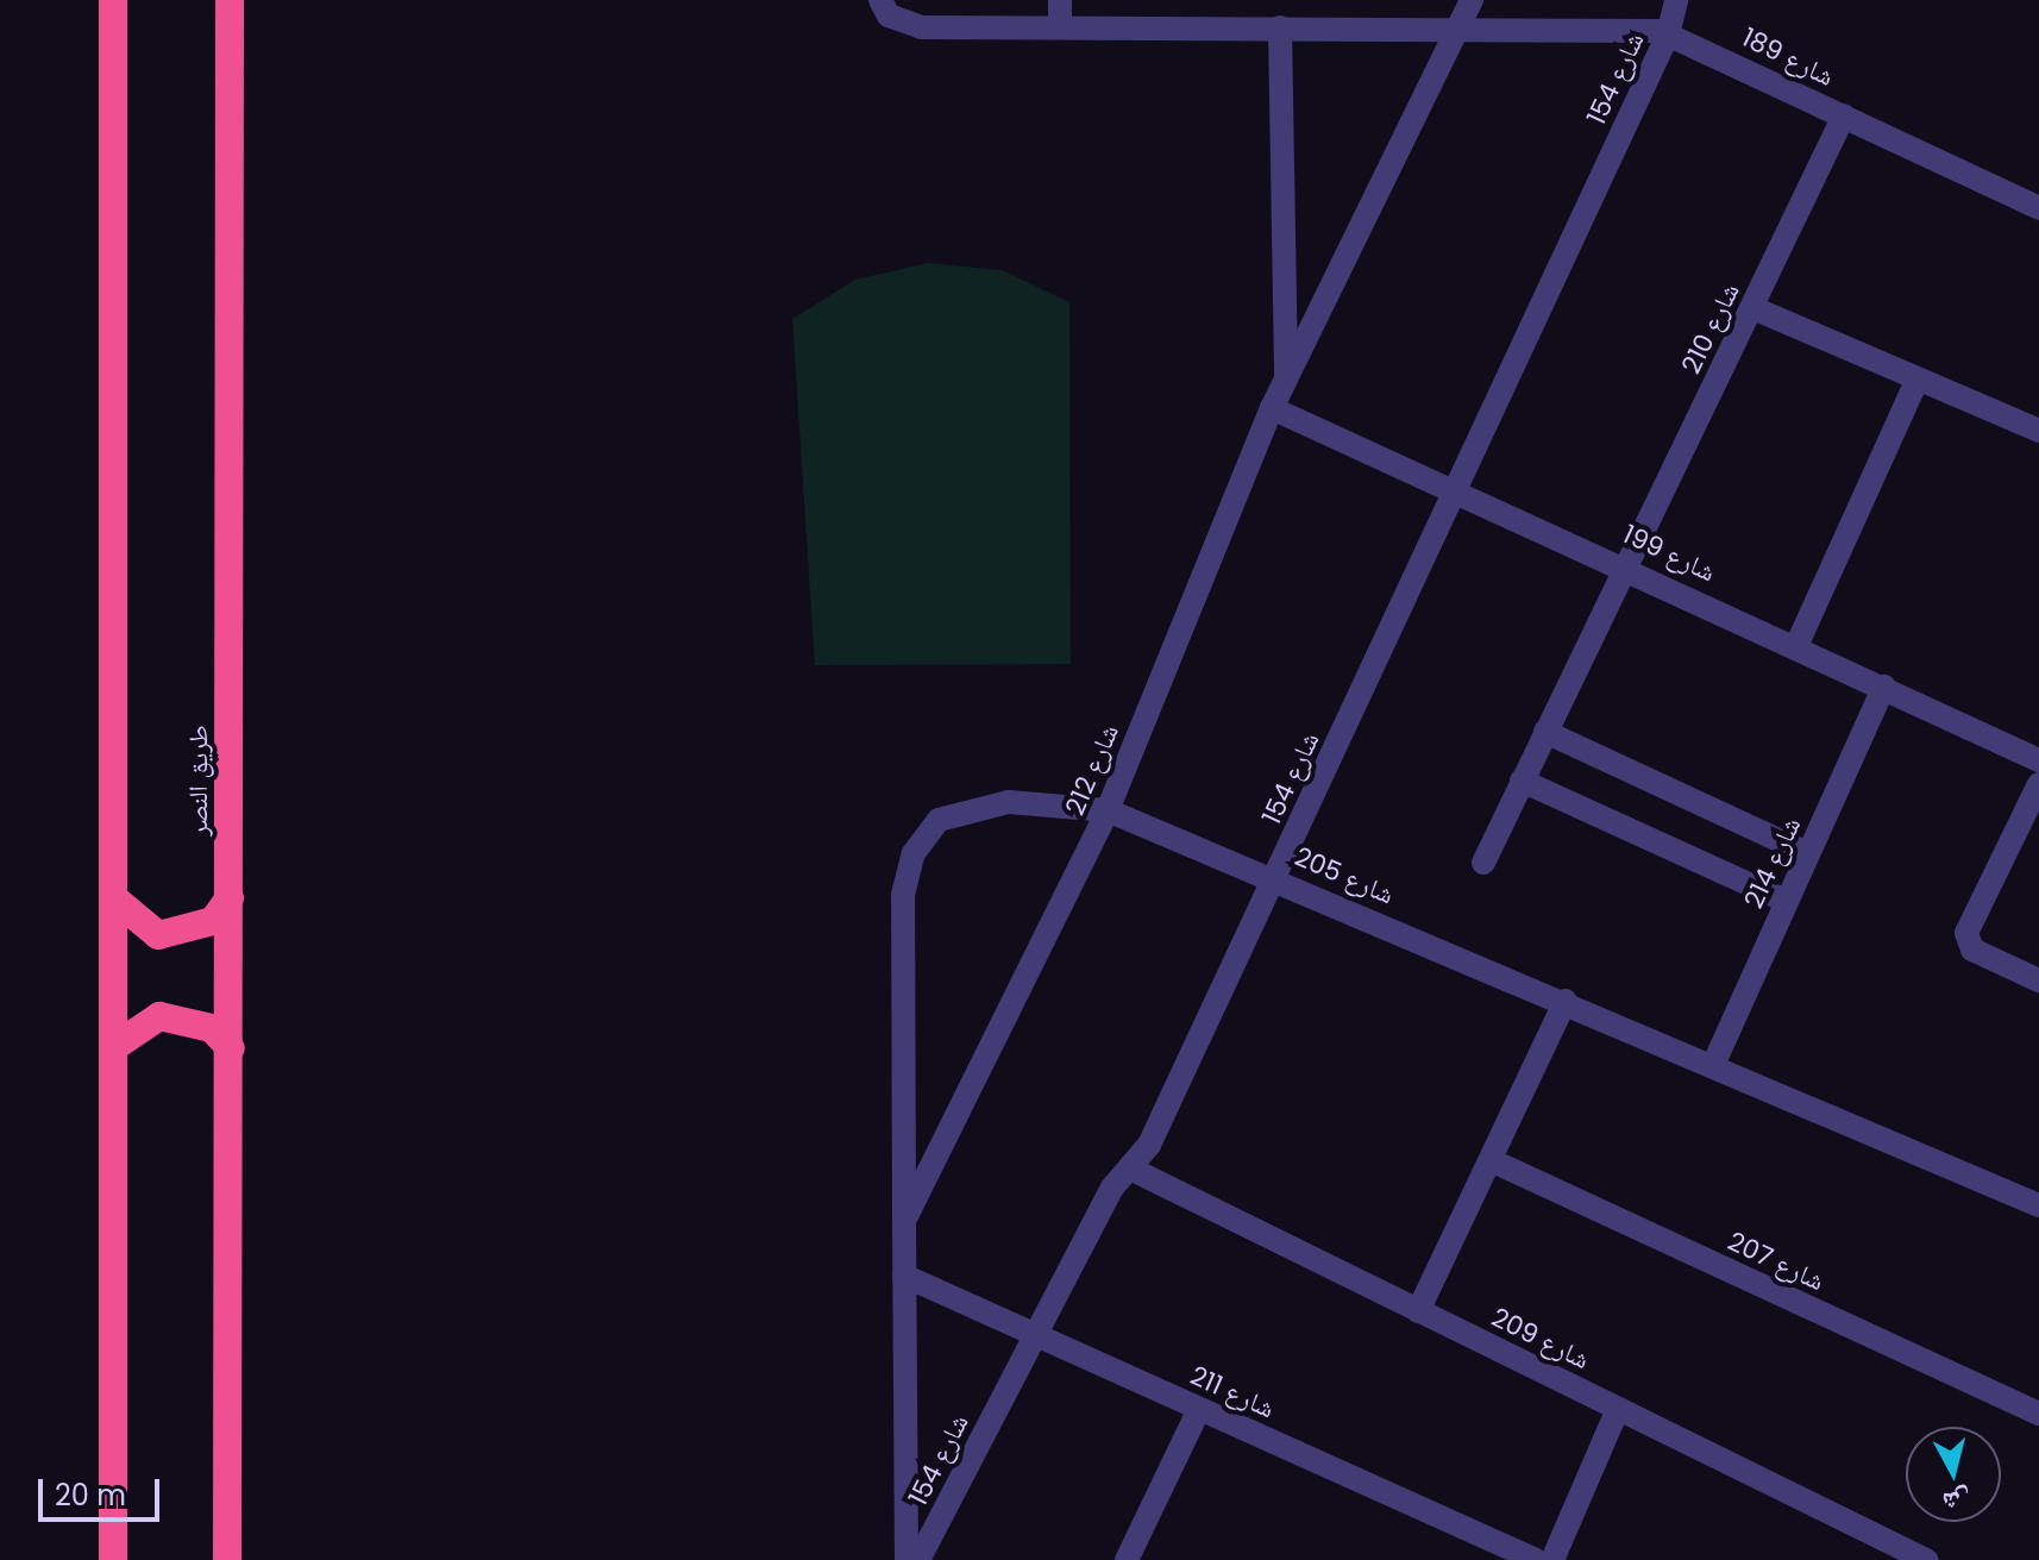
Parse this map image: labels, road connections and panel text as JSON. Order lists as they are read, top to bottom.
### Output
{
  "streets": {
    "highway": ["طريق النصر"],
    "street": [
      "شارع 189",
      "شارع 154",
      "شارع 210",
      "شارع 199",
      "شارع 212",
      "شارع 214",
      "شارع 205",
      "شارع 207",
      "شارع 209",
      "شارع 211"
    ]
  },
  "crossings": [
    ["شارع 189", "شارع 154"],
    ["شارع 189", "شارع 210"],
    ["شارع 189", "شارع 212"],
    ["شارع 154", "شارع 199"],
    ["شارع 154", "شارع 205"],
    ["شارع 154", "شارع 209"],
    ["شارع 154", "شارع 211"],
    ["شارع 210", "شارع 199"],
    ["شارع 199", "شارع 212"],
    ["شارع 199", "شارع 214"],
    ["شارع 212", "شارع 205"],
    ["شارع 212", "شارع 211"],
    ["شارع 214", "شارع 205"]
  ],
  "scale_bar": "20 m",
  "north": "bottom"
}
